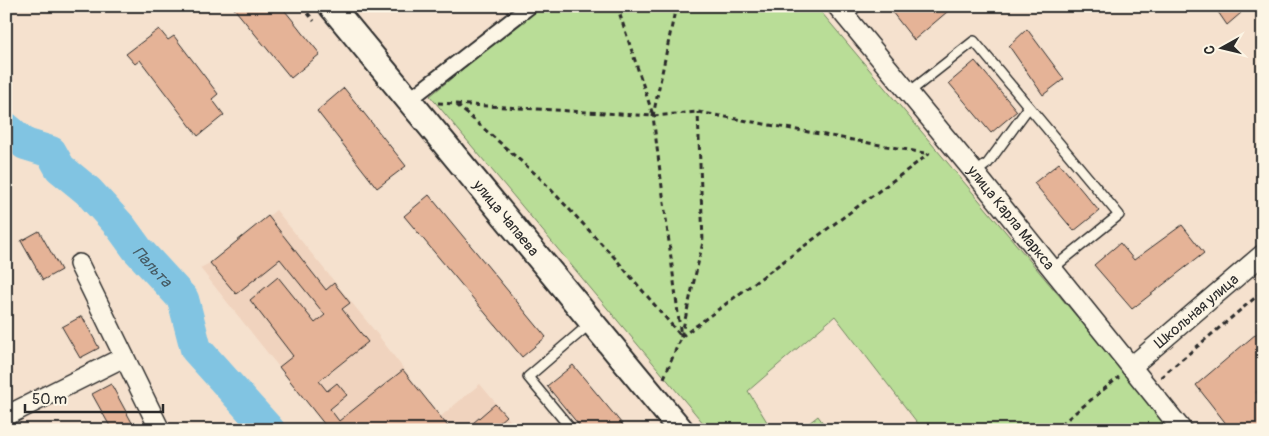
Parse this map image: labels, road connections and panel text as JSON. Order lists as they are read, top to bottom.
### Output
{
  "streets": {
    "street": ["улица Карла Маркса", "улица Чапаева", "Школьная улица"]
  },
  "crossings": [
    ["улица Карла Маркса", "Школьная улица"]
  ],
  "water": ["Пальта"],
  "scale_bar": "50 m",
  "north": "left"
}
